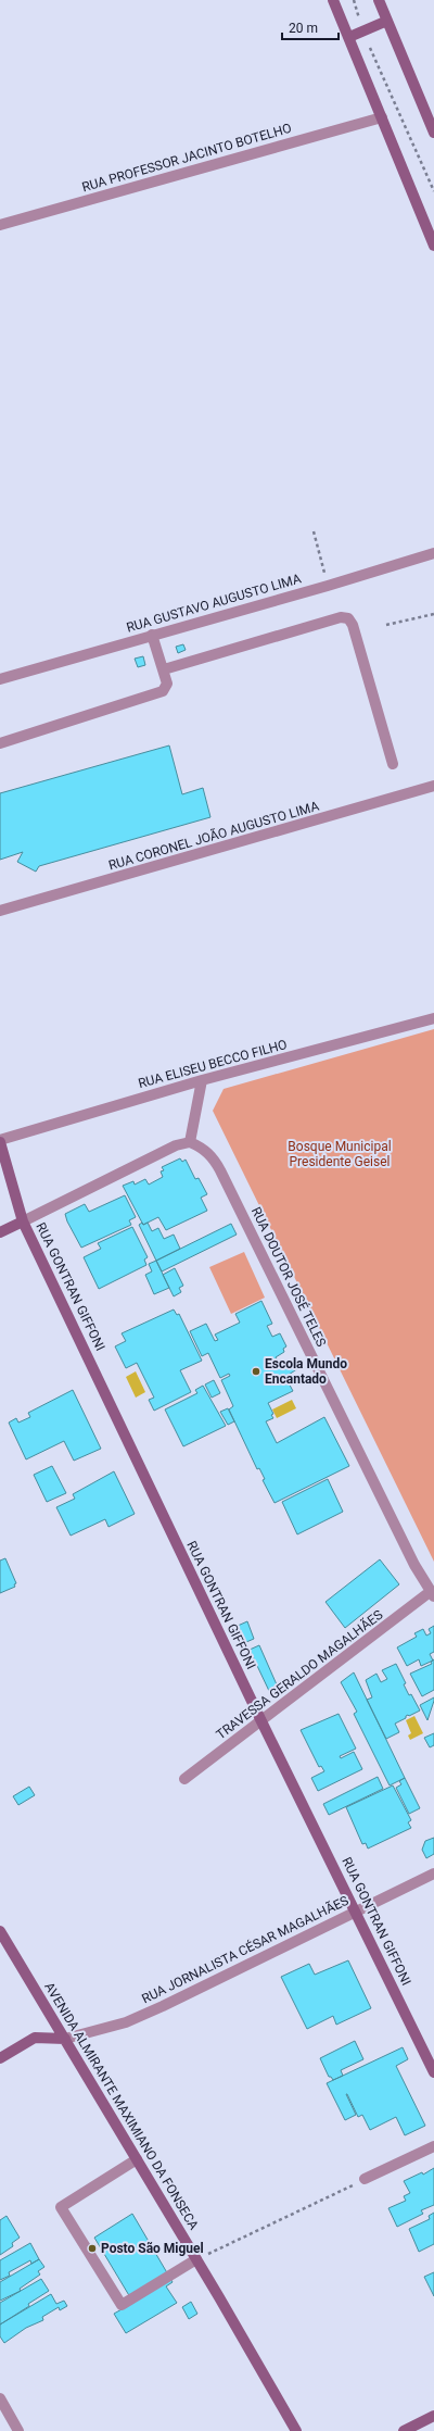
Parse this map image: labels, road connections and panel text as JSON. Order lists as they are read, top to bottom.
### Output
{
  "streets": {
    "street": [
      "RUA PROFESSOR JACINTO BOTELHO",
      "RUA GUSTAVO AUGUSTO LIMA",
      "RUA CORONEL JOÃO AUGUSTO LIMA",
      "RUA ELISEU BECCO FILHO",
      "RUA DOUTOR JOSÉ TELES",
      "RUA GONTRAN GIFFONI",
      "TRAVESSA GERALDO MAGALHÃES",
      "RUA JORNALISTA CÉSAR MAGALHÃES",
      "AVENIDA ALMIRANTE MAXIMIANO DA FONSECA"
    ]
  },
  "crossings": [
    ["RUA ELISEU BECCO FILHO", "RUA GONTRAN GIFFONI"],
    ["RUA DOUTOR JOSÉ TELES", "TRAVESSA GERALDO MAGALHÃES"],
    ["RUA GONTRAN GIFFONI", "TRAVESSA GERALDO MAGALHÃES"],
    ["RUA GONTRAN GIFFONI", "RUA JORNALISTA CÉSAR MAGALHÃES"],
    ["RUA JORNALISTA CÉSAR MAGALHÃES", "AVENIDA ALMIRANTE MAXIMIANO DA FONSECA"]
  ],
  "parks": ["Bosque Municipal Presidente Geisel"],
  "places": ["Escola Mundo Encantado", "Posto São Miguel"],
  "scale_bar": "20 m"
}
